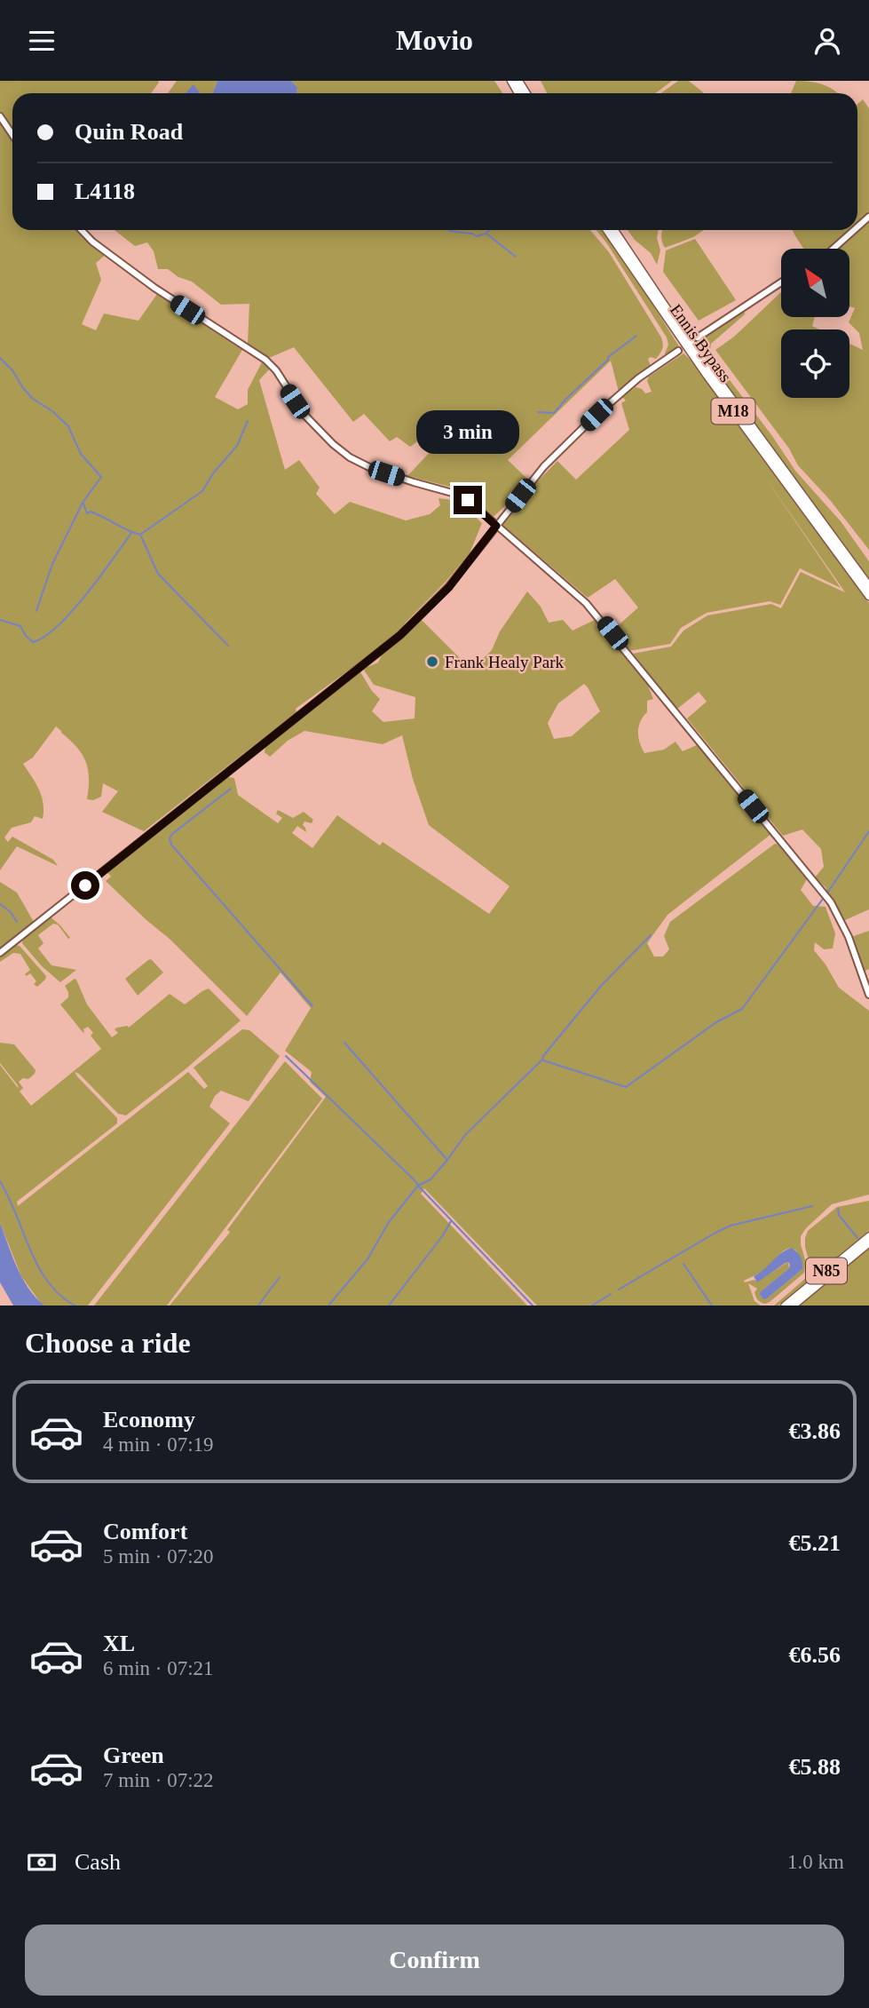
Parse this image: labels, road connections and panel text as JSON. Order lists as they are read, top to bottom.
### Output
{
  "streets": {
    "highway": ["Ennis Bypass", "M18"],
    "main road": ["N85"]
  },
  "places": ["Frank Healy Park"],
  "north": "top left",
  "page": {
    "header": "Movio",
    "banner": ["Quin Road", "L4118"],
    "bubble": "3 min",
    "heading": "Choose a ride",
    "list": [
      {
        "name": "Economy",
        "note": "4 min · 07:19",
        "value": "€3.86"
      },
      {
        "name": "Comfort",
        "note": "5 min · 07:20",
        "value": "€5.21"
      },
      {
        "name": "XL",
        "note": "6 min · 07:21",
        "value": "€6.56"
      },
      {
        "name": "Green",
        "note": "7 min · 07:22",
        "value": "€5.88"
      }
    ],
    "pay": ["Cash", "1.0 km"],
    "buttons": "Confirm"
  }
}
